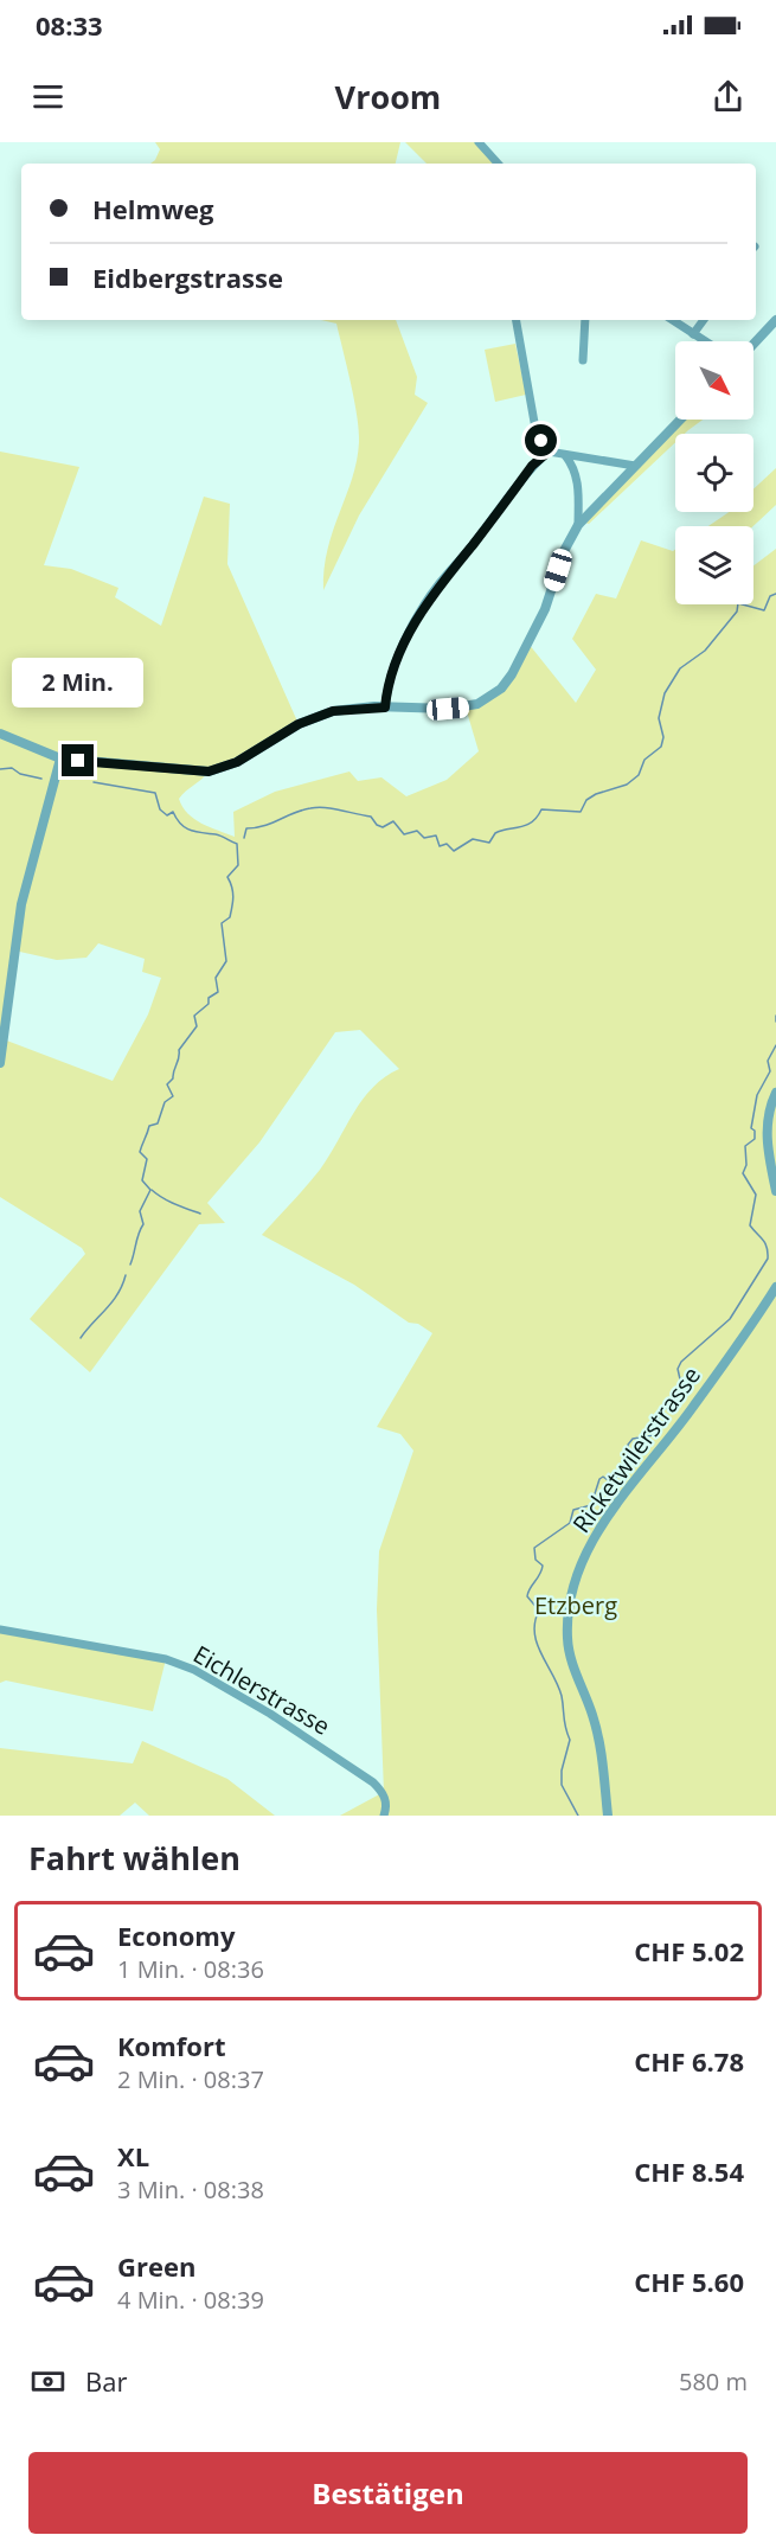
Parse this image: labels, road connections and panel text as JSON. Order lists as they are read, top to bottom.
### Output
{
  "streets": {
    "street": ["Ricketwilerstrasse", "Eichlerstrasse"]
  },
  "parks": ["Etzberg"],
  "north": "bottom right",
  "page": {
    "status": "08:33",
    "header": "Vroom",
    "banner": ["Helmweg", "Eidbergstrasse"],
    "bubble": "2 Min.",
    "heading": "Fahrt wählen",
    "list": [
      {
        "name": "Economy",
        "note": "1 Min. · 08:36",
        "value": "CHF 5.02"
      },
      {
        "name": "Komfort",
        "note": "2 Min. · 08:37",
        "value": "CHF 6.78"
      },
      {
        "name": "XL",
        "note": "3 Min. · 08:38",
        "value": "CHF 8.54"
      },
      {
        "name": "Green",
        "note": "4 Min. · 08:39",
        "value": "CHF 5.60"
      }
    ],
    "pay": ["Bar", "580 m"],
    "buttons": "Bestätigen"
  }
}
